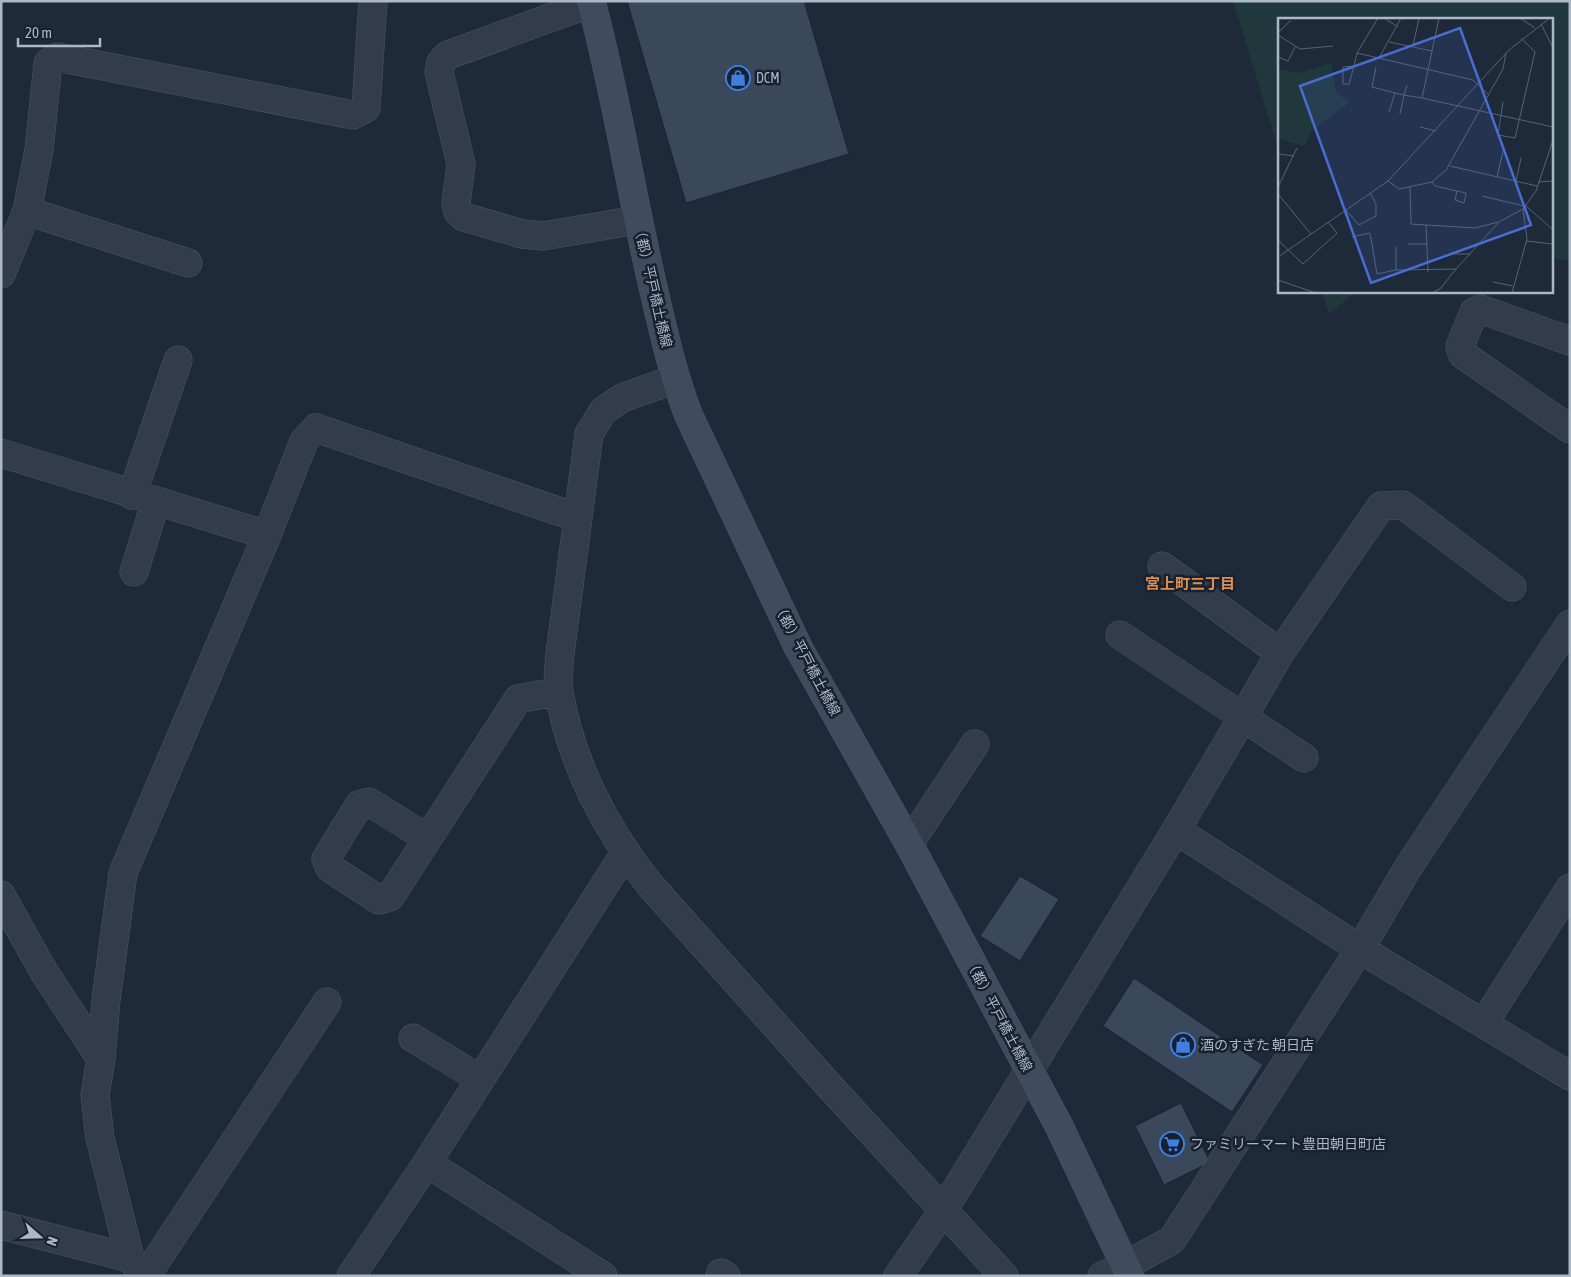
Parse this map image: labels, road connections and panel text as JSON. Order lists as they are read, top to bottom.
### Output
{
  "streets": {
    "street": ["（都）平戸橋土橋線"]
  },
  "districts": ["宮上町三丁目"],
  "places": {
    "shop": ["DCM", "酒のすぎた 朝日店"],
    "supermarket": ["ファミリーマート豊田朝日町店"]
  },
  "scale_bar": "20 m",
  "north": "right"
}
